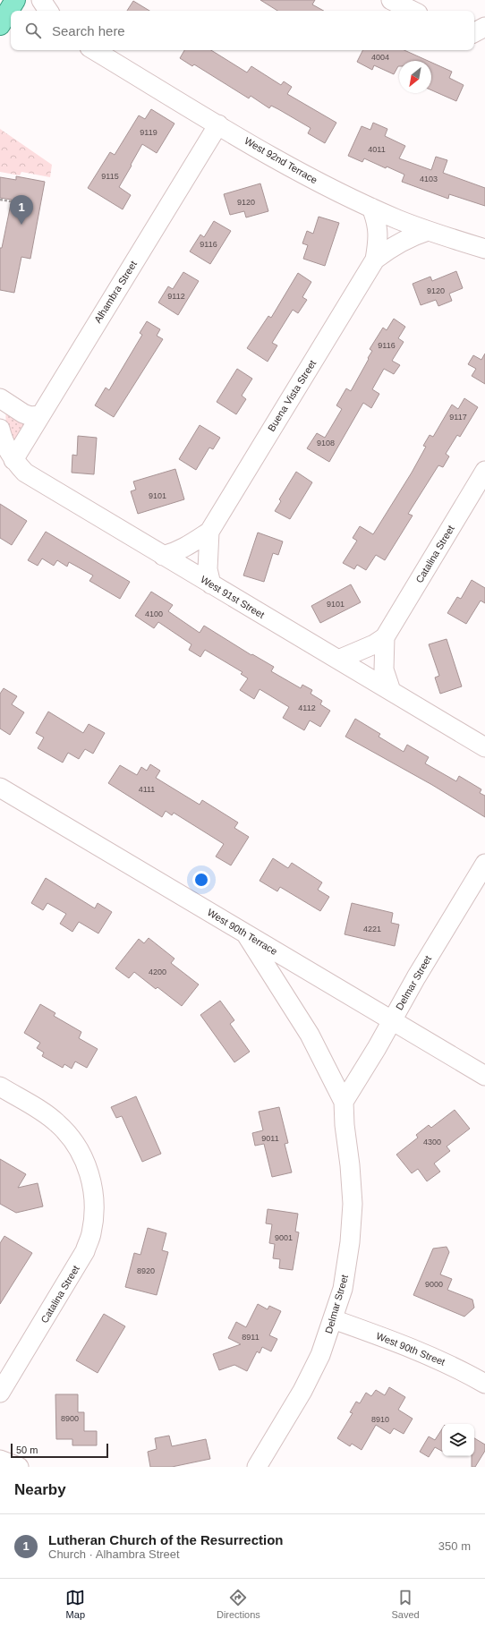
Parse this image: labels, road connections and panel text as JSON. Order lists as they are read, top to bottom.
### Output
{
  "streets": {
    "street": [
      "West 92nd Terrace",
      "Alhambra Street",
      "Buena Vista Street",
      "Catalina Street",
      "West 91st Street",
      "West 90th Terrace",
      "Delmar Street",
      "West 90th Street"
    ]
  },
  "crossings": [
    ["West 92nd Terrace", "Alhambra Street"],
    ["West 92nd Terrace", "Buena Vista Street"],
    ["Alhambra Street", "West 91st Street"],
    ["Buena Vista Street", "West 91st Street"],
    ["Catalina Street", "West 91st Street"],
    ["West 90th Terrace", "Delmar Street"],
    ["Delmar Street", "West 90th Street"]
  ],
  "house_numbers": [
    "4004",
    "9119",
    "4011",
    "9115",
    "4103",
    "9120",
    "9116",
    "9120",
    "9112",
    "9116",
    "9117",
    "9108",
    "9101",
    "9101",
    "4100",
    "4112",
    "4111",
    "4221",
    "4200",
    "9011",
    "4300",
    "9001",
    "8920",
    "9000",
    "8911",
    "8900",
    "8910"
  ],
  "scale_bar": "50 m",
  "north": "bottom left",
  "page": {
    "search": "Search here",
    "pins": "1",
    "scale": "50 m",
    "heading": "Nearby",
    "list": [
      {
        "mark": "1",
        "name": "Lutheran Church of the Resurrection",
        "note": "Church · Alhambra Street",
        "value": "350 m"
      }
    ],
    "nav": ["Map", "Directions", "Saved"]
  }
}
